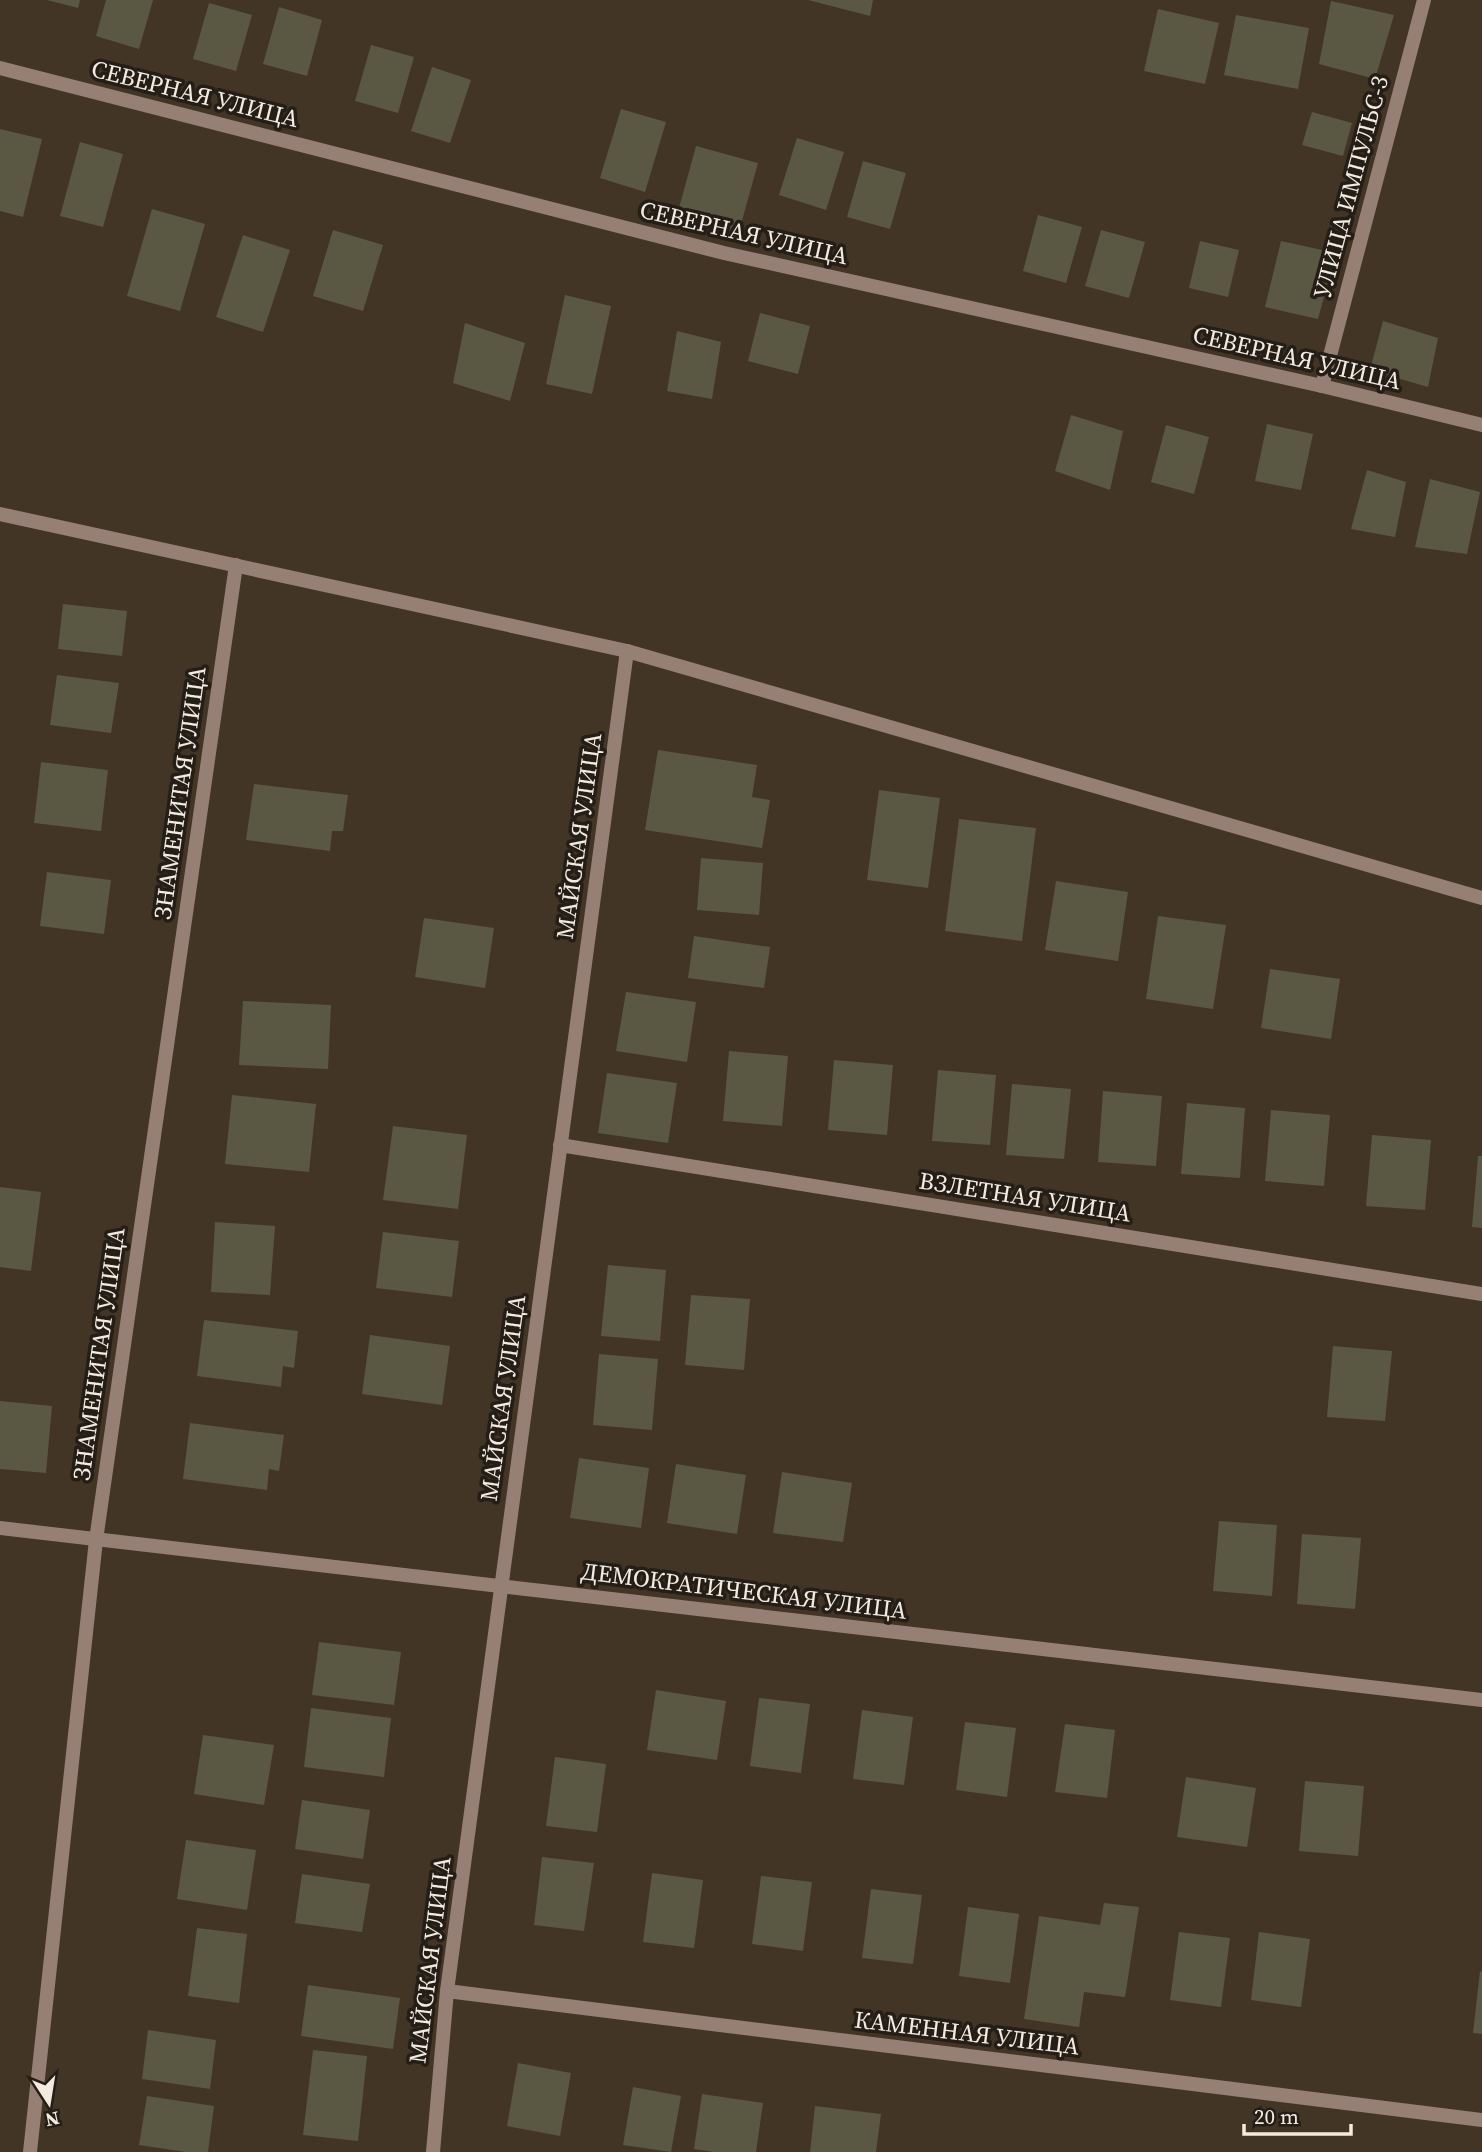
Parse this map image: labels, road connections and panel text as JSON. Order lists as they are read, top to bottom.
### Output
{
  "streets": {
    "street": [
      "СЕВЕРНАЯ УЛИЦА",
      "УЛИЦА ИМПУЛЬС-3",
      "ЗНАМЕНИТАЯ УЛИЦА",
      "МАЙСКАЯ УЛИЦА",
      "ВЗЛЕТНАЯ УЛИЦА",
      "ДЕМОКРАТИЧЕСКАЯ УЛИЦА",
      "КАМЕННАЯ УЛИЦА"
    ]
  },
  "crossings": [
    ["СЕВЕРНАЯ УЛИЦА", "УЛИЦА ИМПУЛЬС-3"],
    ["ЗНАМЕНИТАЯ УЛИЦА", "ДЕМОКРАТИЧЕСКАЯ УЛИЦА"],
    ["МАЙСКАЯ УЛИЦА", "ВЗЛЕТНАЯ УЛИЦА"],
    ["МАЙСКАЯ УЛИЦА", "ДЕМОКРАТИЧЕСКАЯ УЛИЦА"],
    ["МАЙСКАЯ УЛИЦА", "КАМЕННАЯ УЛИЦА"]
  ],
  "scale_bar": "20 m",
  "north": "bottom"
}
